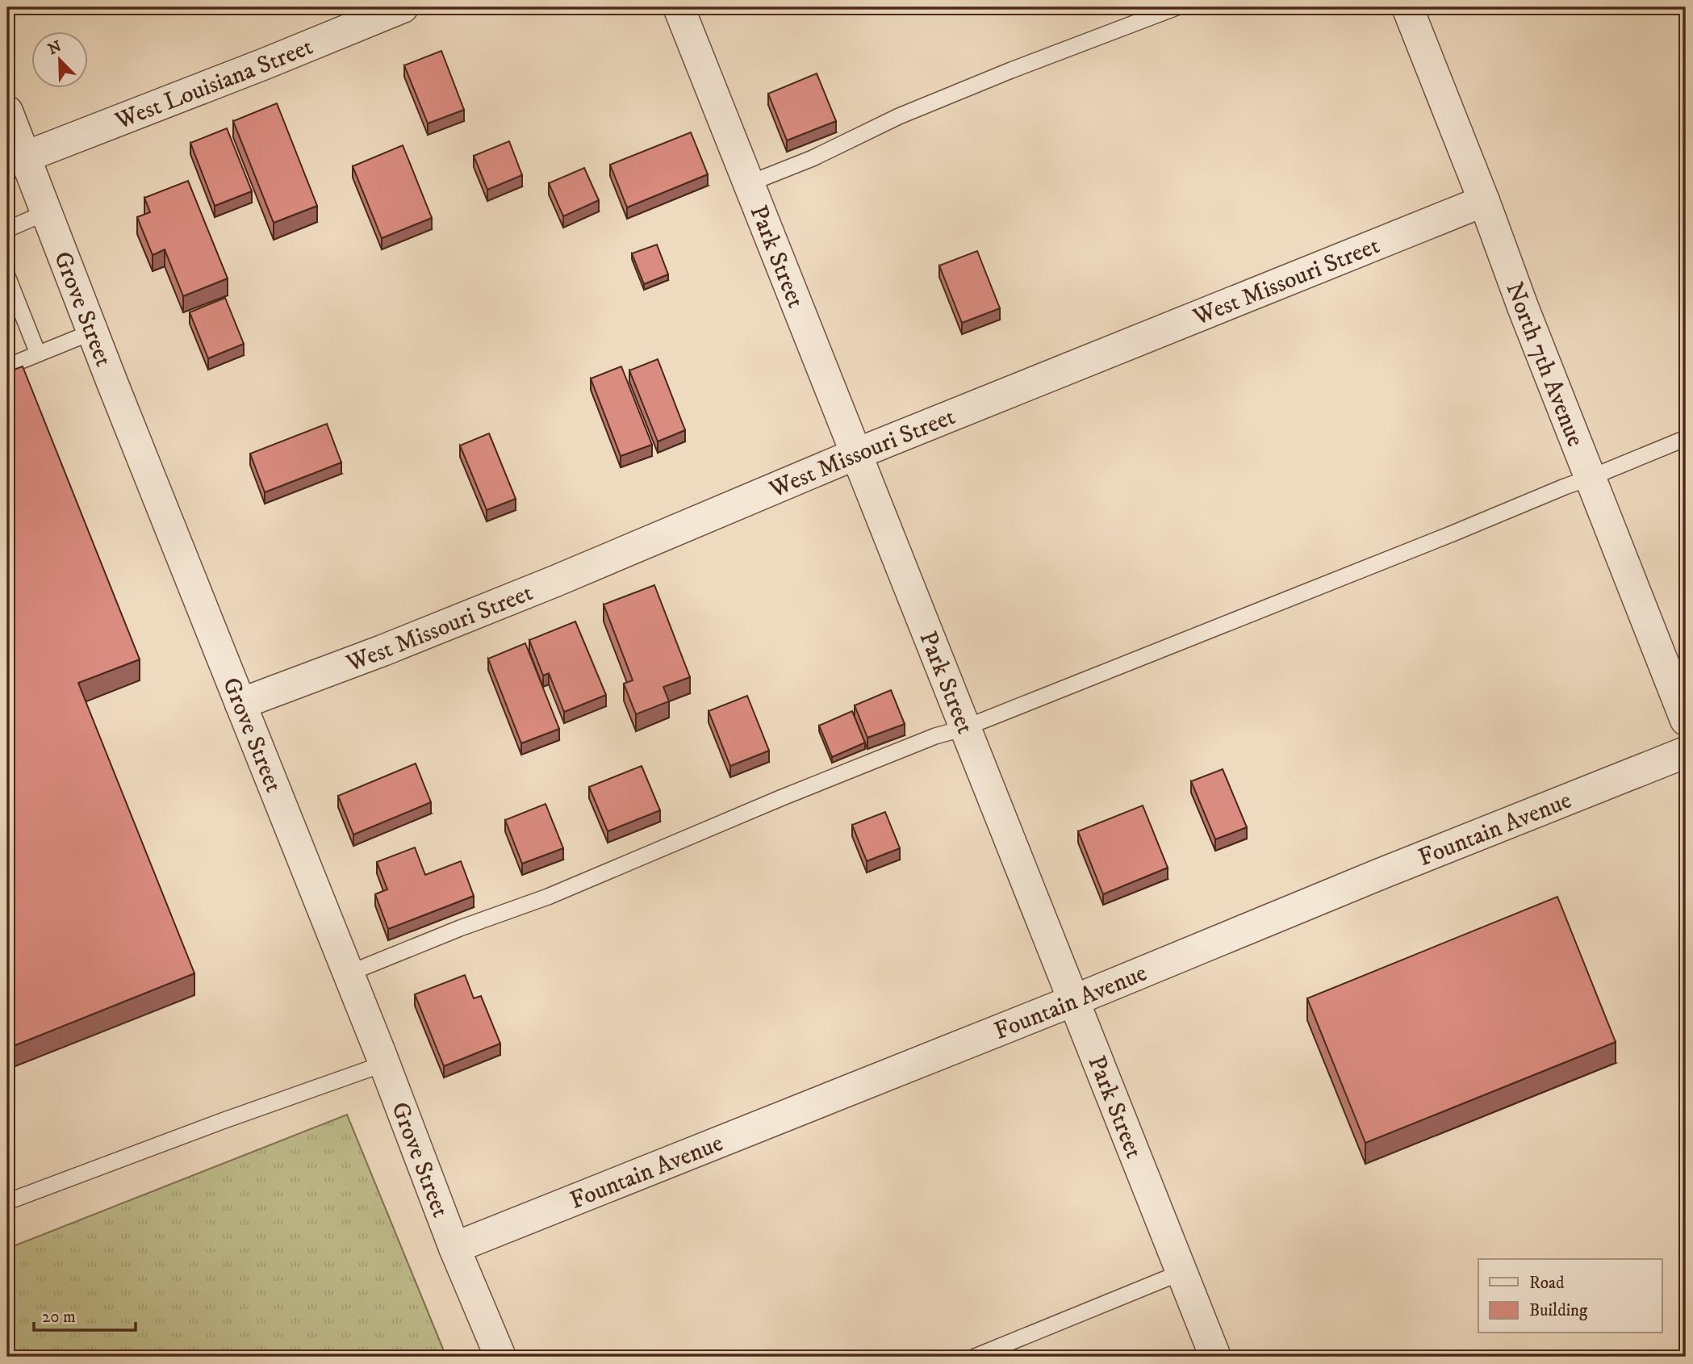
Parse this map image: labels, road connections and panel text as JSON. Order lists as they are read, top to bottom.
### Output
{
  "streets": {
    "street": [
      "West Louisiana Street",
      "Park Street",
      "West Missouri Street",
      "Grove Street",
      "North 7th Avenue",
      "Fountain Avenue"
    ]
  },
  "crossings": [
    ["West Louisiana Street", "Grove Street"],
    ["Park Street", "West Missouri Street"],
    ["Park Street", "Fountain Avenue"],
    ["West Missouri Street", "Grove Street"],
    ["West Missouri Street", "North 7th Avenue"],
    ["Grove Street", "Fountain Avenue"]
  ],
  "legend": ["Road", "Building"],
  "scale_bar": "20 m",
  "north": "top left"
}
